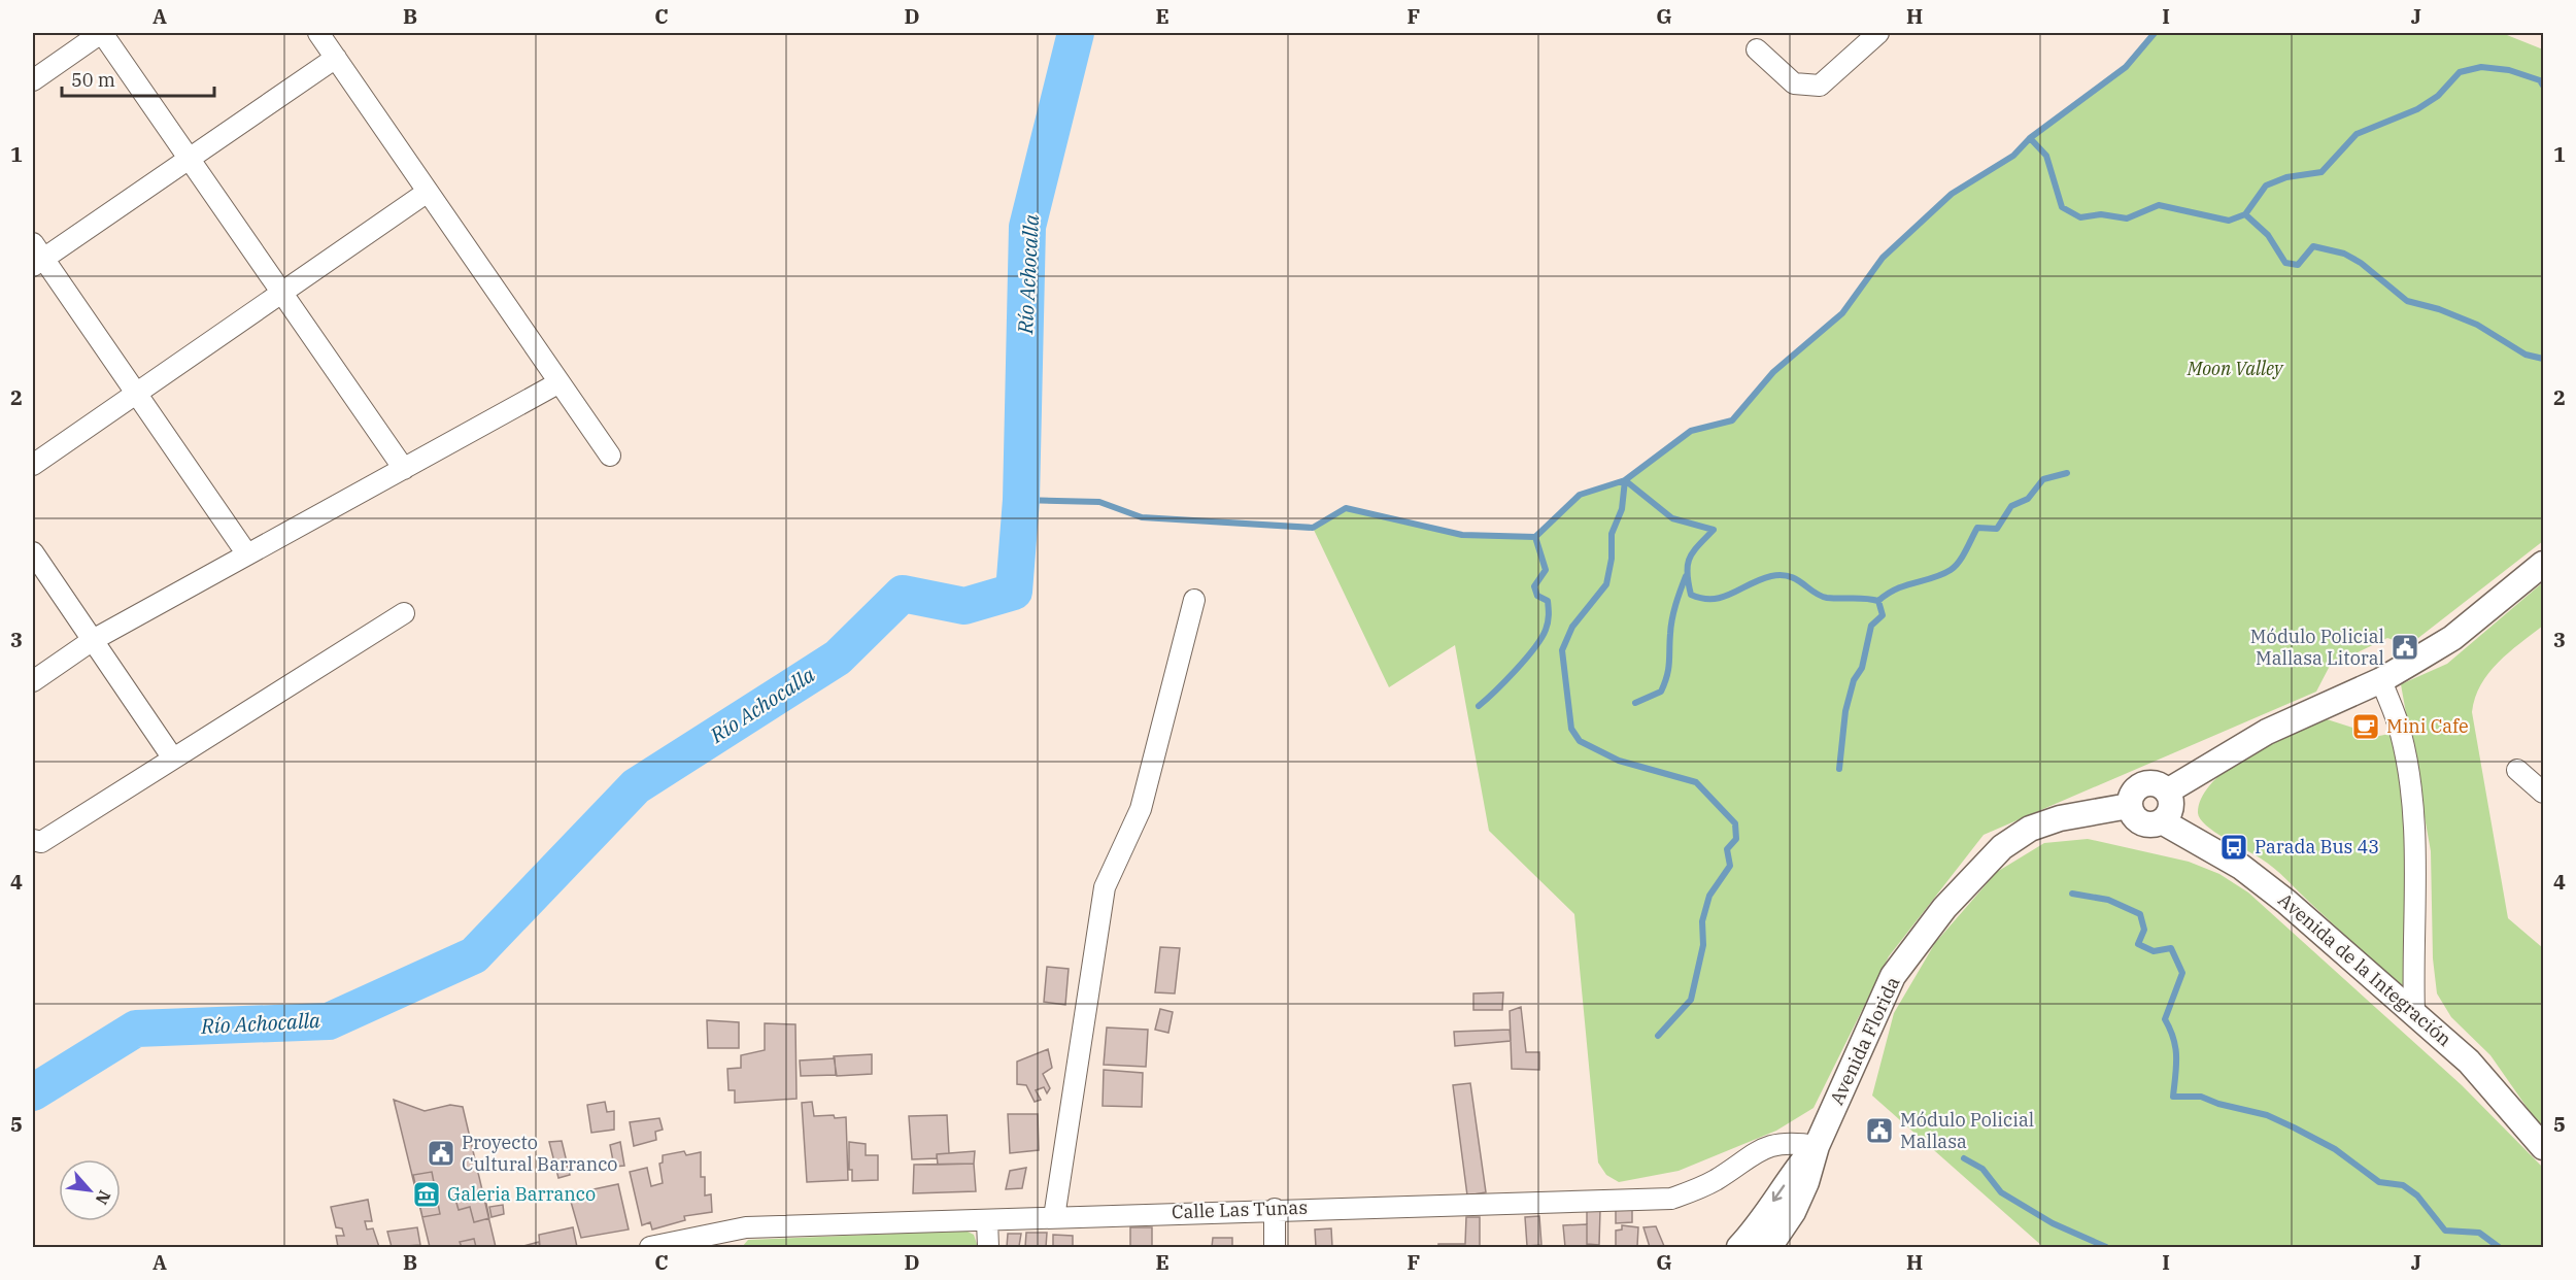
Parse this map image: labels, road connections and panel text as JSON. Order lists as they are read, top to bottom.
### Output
{
  "streets": {
    "main road": ["Avenida de la Integración", "Avenida Florida"],
    "street": ["Calle Las Tunas"]
  },
  "crossings": [
    ["Avenida de la Integración", "Avenida Florida"],
    ["Avenida Florida", "Calle Las Tunas"]
  ],
  "water": ["Río Achocalla"],
  "parks": ["Moon Valley"],
  "places": {
    "public building": ["Módulo Policial Mallasa Litoral", "Módulo Policial Mallasa", "Proyecto Cultural Barranco"],
    "cafe": ["Mini Cafe"],
    "bus stop": ["Parada Bus 43"],
    "museum": ["Galeria Barranco"]
  },
  "scale_bar": "50 m",
  "north": "bottom right",
  "grid": {
    "columns": [
      "A",
      "B",
      "C",
      "D",
      "E",
      "F",
      "G",
      "H",
      "I",
      "J"
    ],
    "rows": [
      "1",
      "2",
      "3",
      "4",
      "5"
    ]
  }
}
